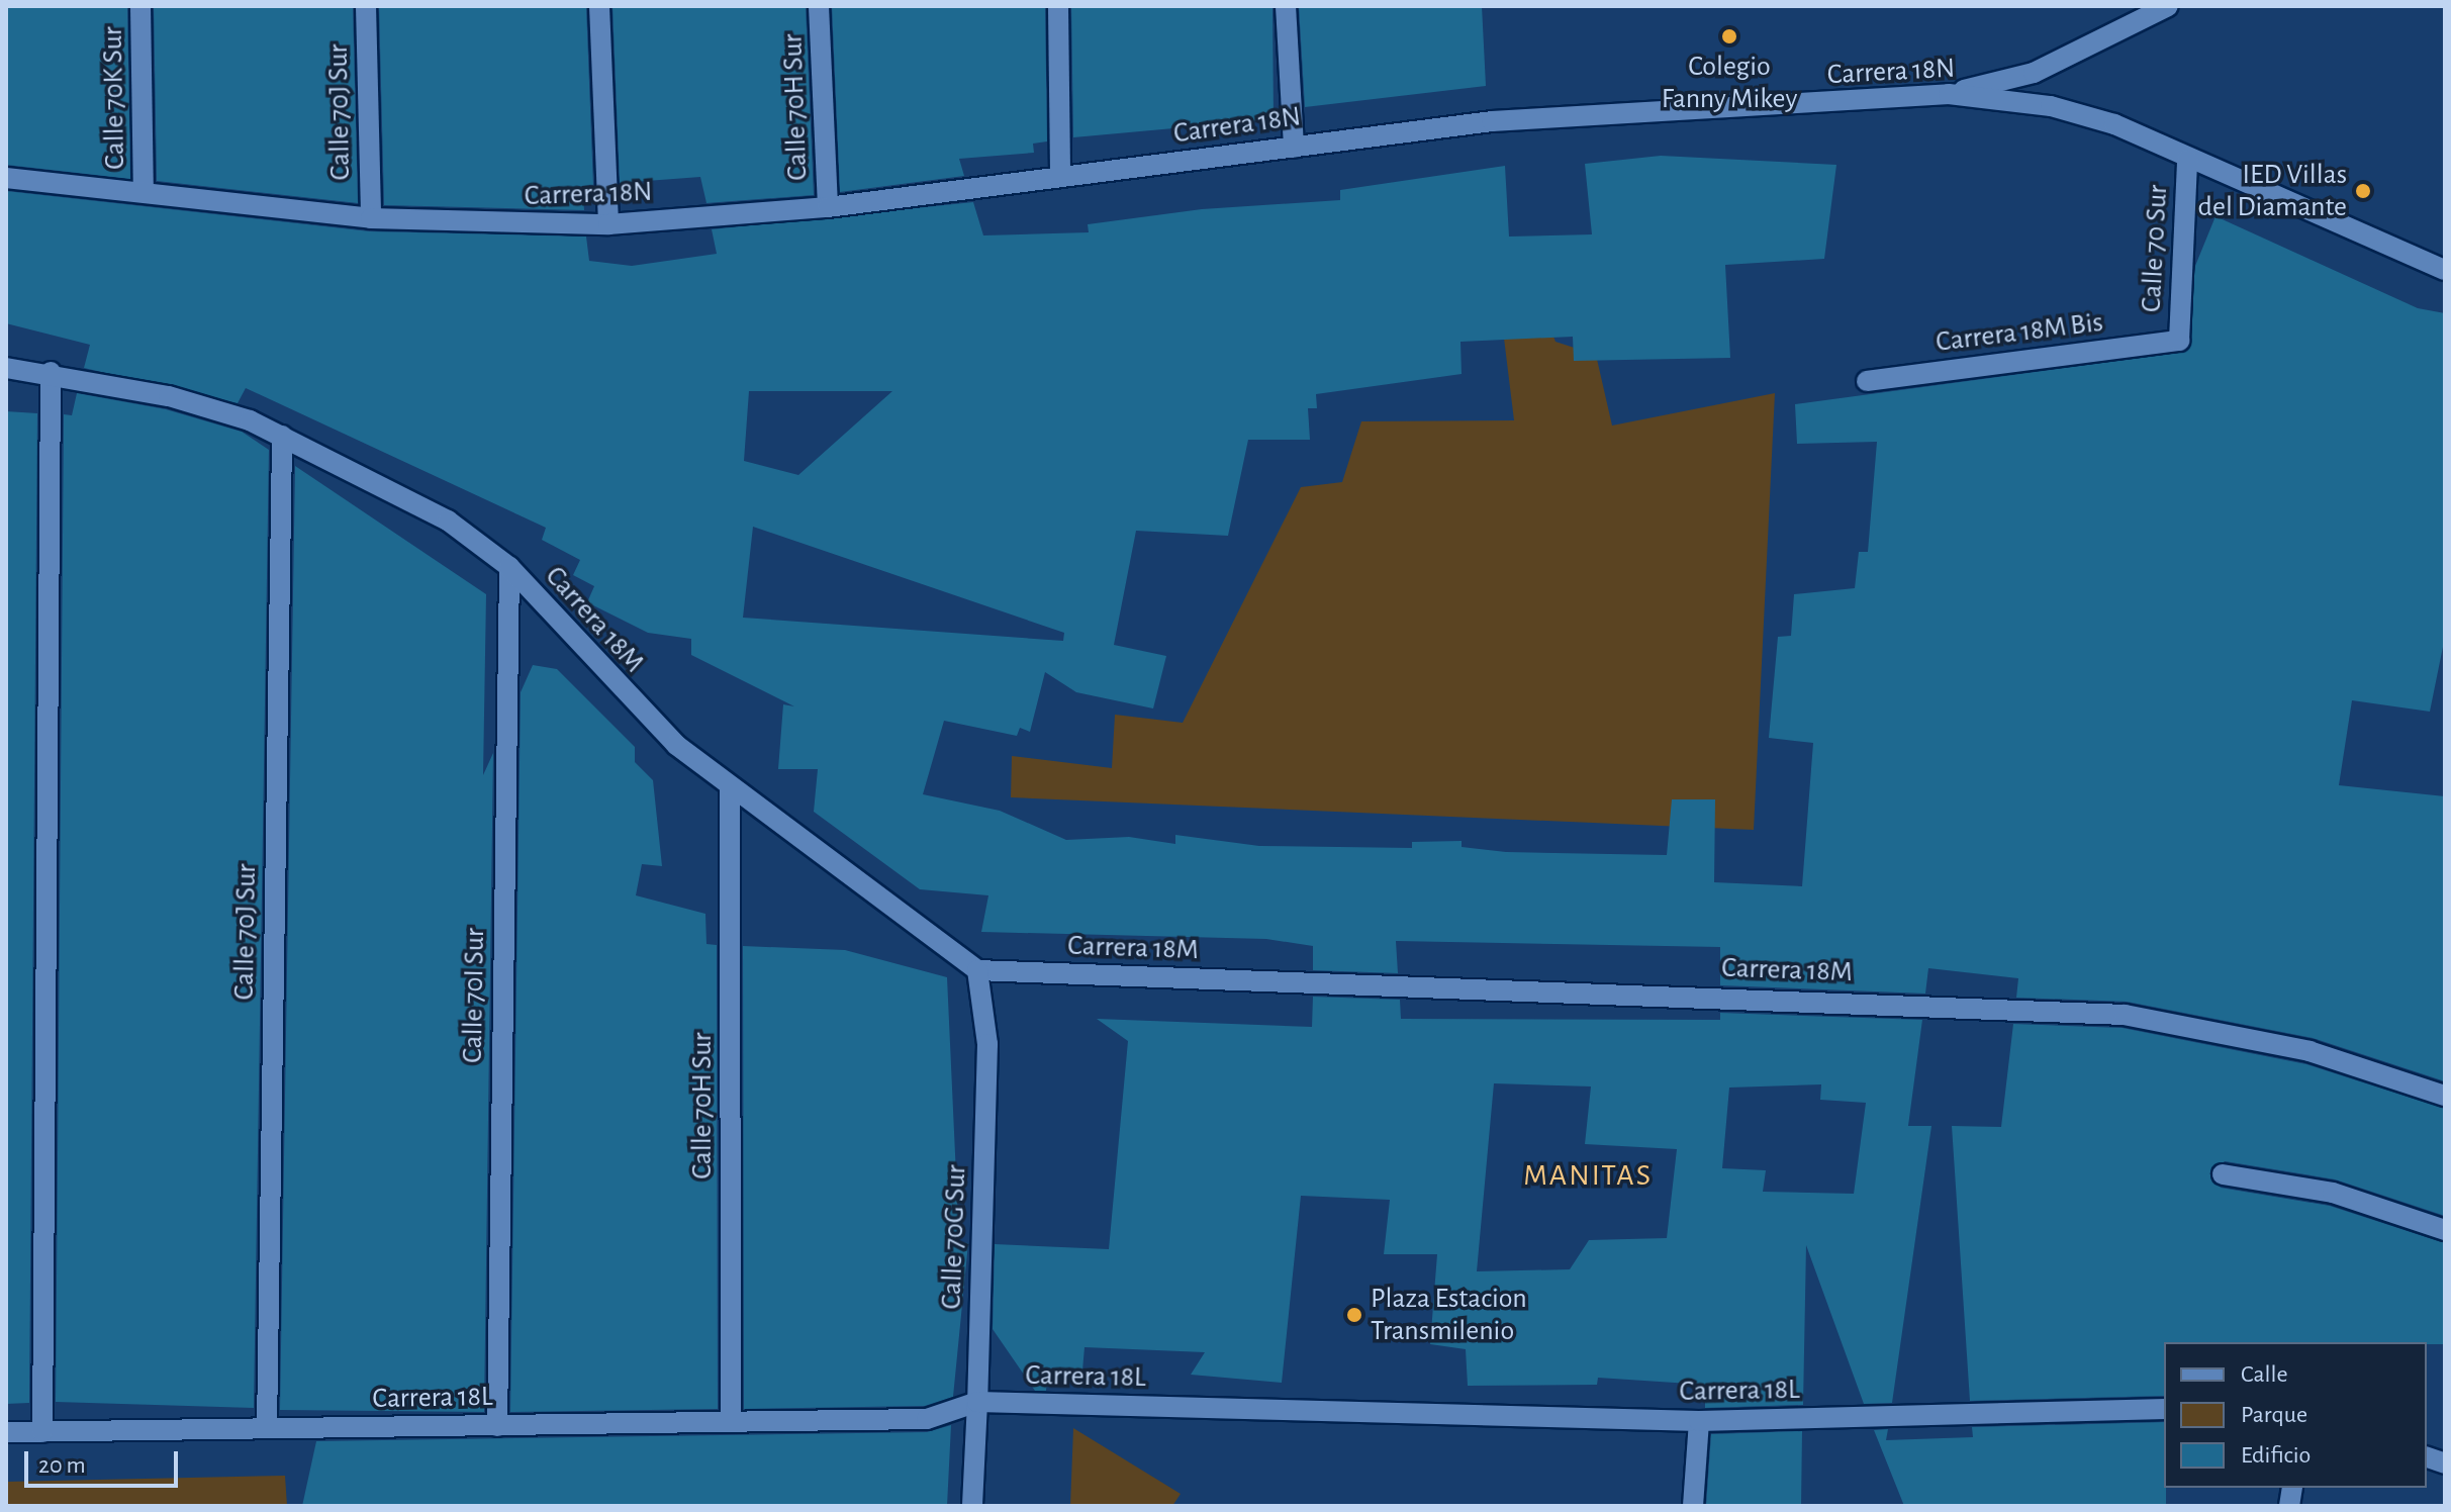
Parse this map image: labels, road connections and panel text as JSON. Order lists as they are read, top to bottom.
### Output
{
  "streets": {
    "street": [
      "Carrera 18N",
      "Calle 70K Sur",
      "Calle 70H Sur",
      "Calle 70J Sur",
      "Calle 70 Sur",
      "Carrera 18M Bis",
      "Carrera 18M",
      "Calle 70I Sur",
      "Calle 70G Sur",
      "Carrera 18L"
    ]
  },
  "crossings": [
    ["Carrera 18N", "Calle 70K Sur"],
    ["Carrera 18N", "Calle 70H Sur"],
    ["Carrera 18N", "Calle 70J Sur"],
    ["Carrera 18N", "Calle 70 Sur"],
    ["Calle 70H Sur", "Carrera 18M"],
    ["Calle 70H Sur", "Carrera 18L"],
    ["Calle 70J Sur", "Carrera 18M"],
    ["Calle 70J Sur", "Carrera 18L"],
    ["Calle 70 Sur", "Carrera 18M Bis"],
    ["Carrera 18M", "Calle 70I Sur"],
    ["Carrera 18M", "Calle 70G Sur"],
    ["Calle 70I Sur", "Carrera 18L"],
    ["Calle 70G Sur", "Carrera 18L"]
  ],
  "districts": ["MANITAS"],
  "places": ["Colegio Fanny Mikey", "IED Villas del Diamante", "Plaza Estacion Transmilenio"],
  "legend": ["Calle", "Parque", "Edificio"],
  "scale_bar": "20 m"
}
